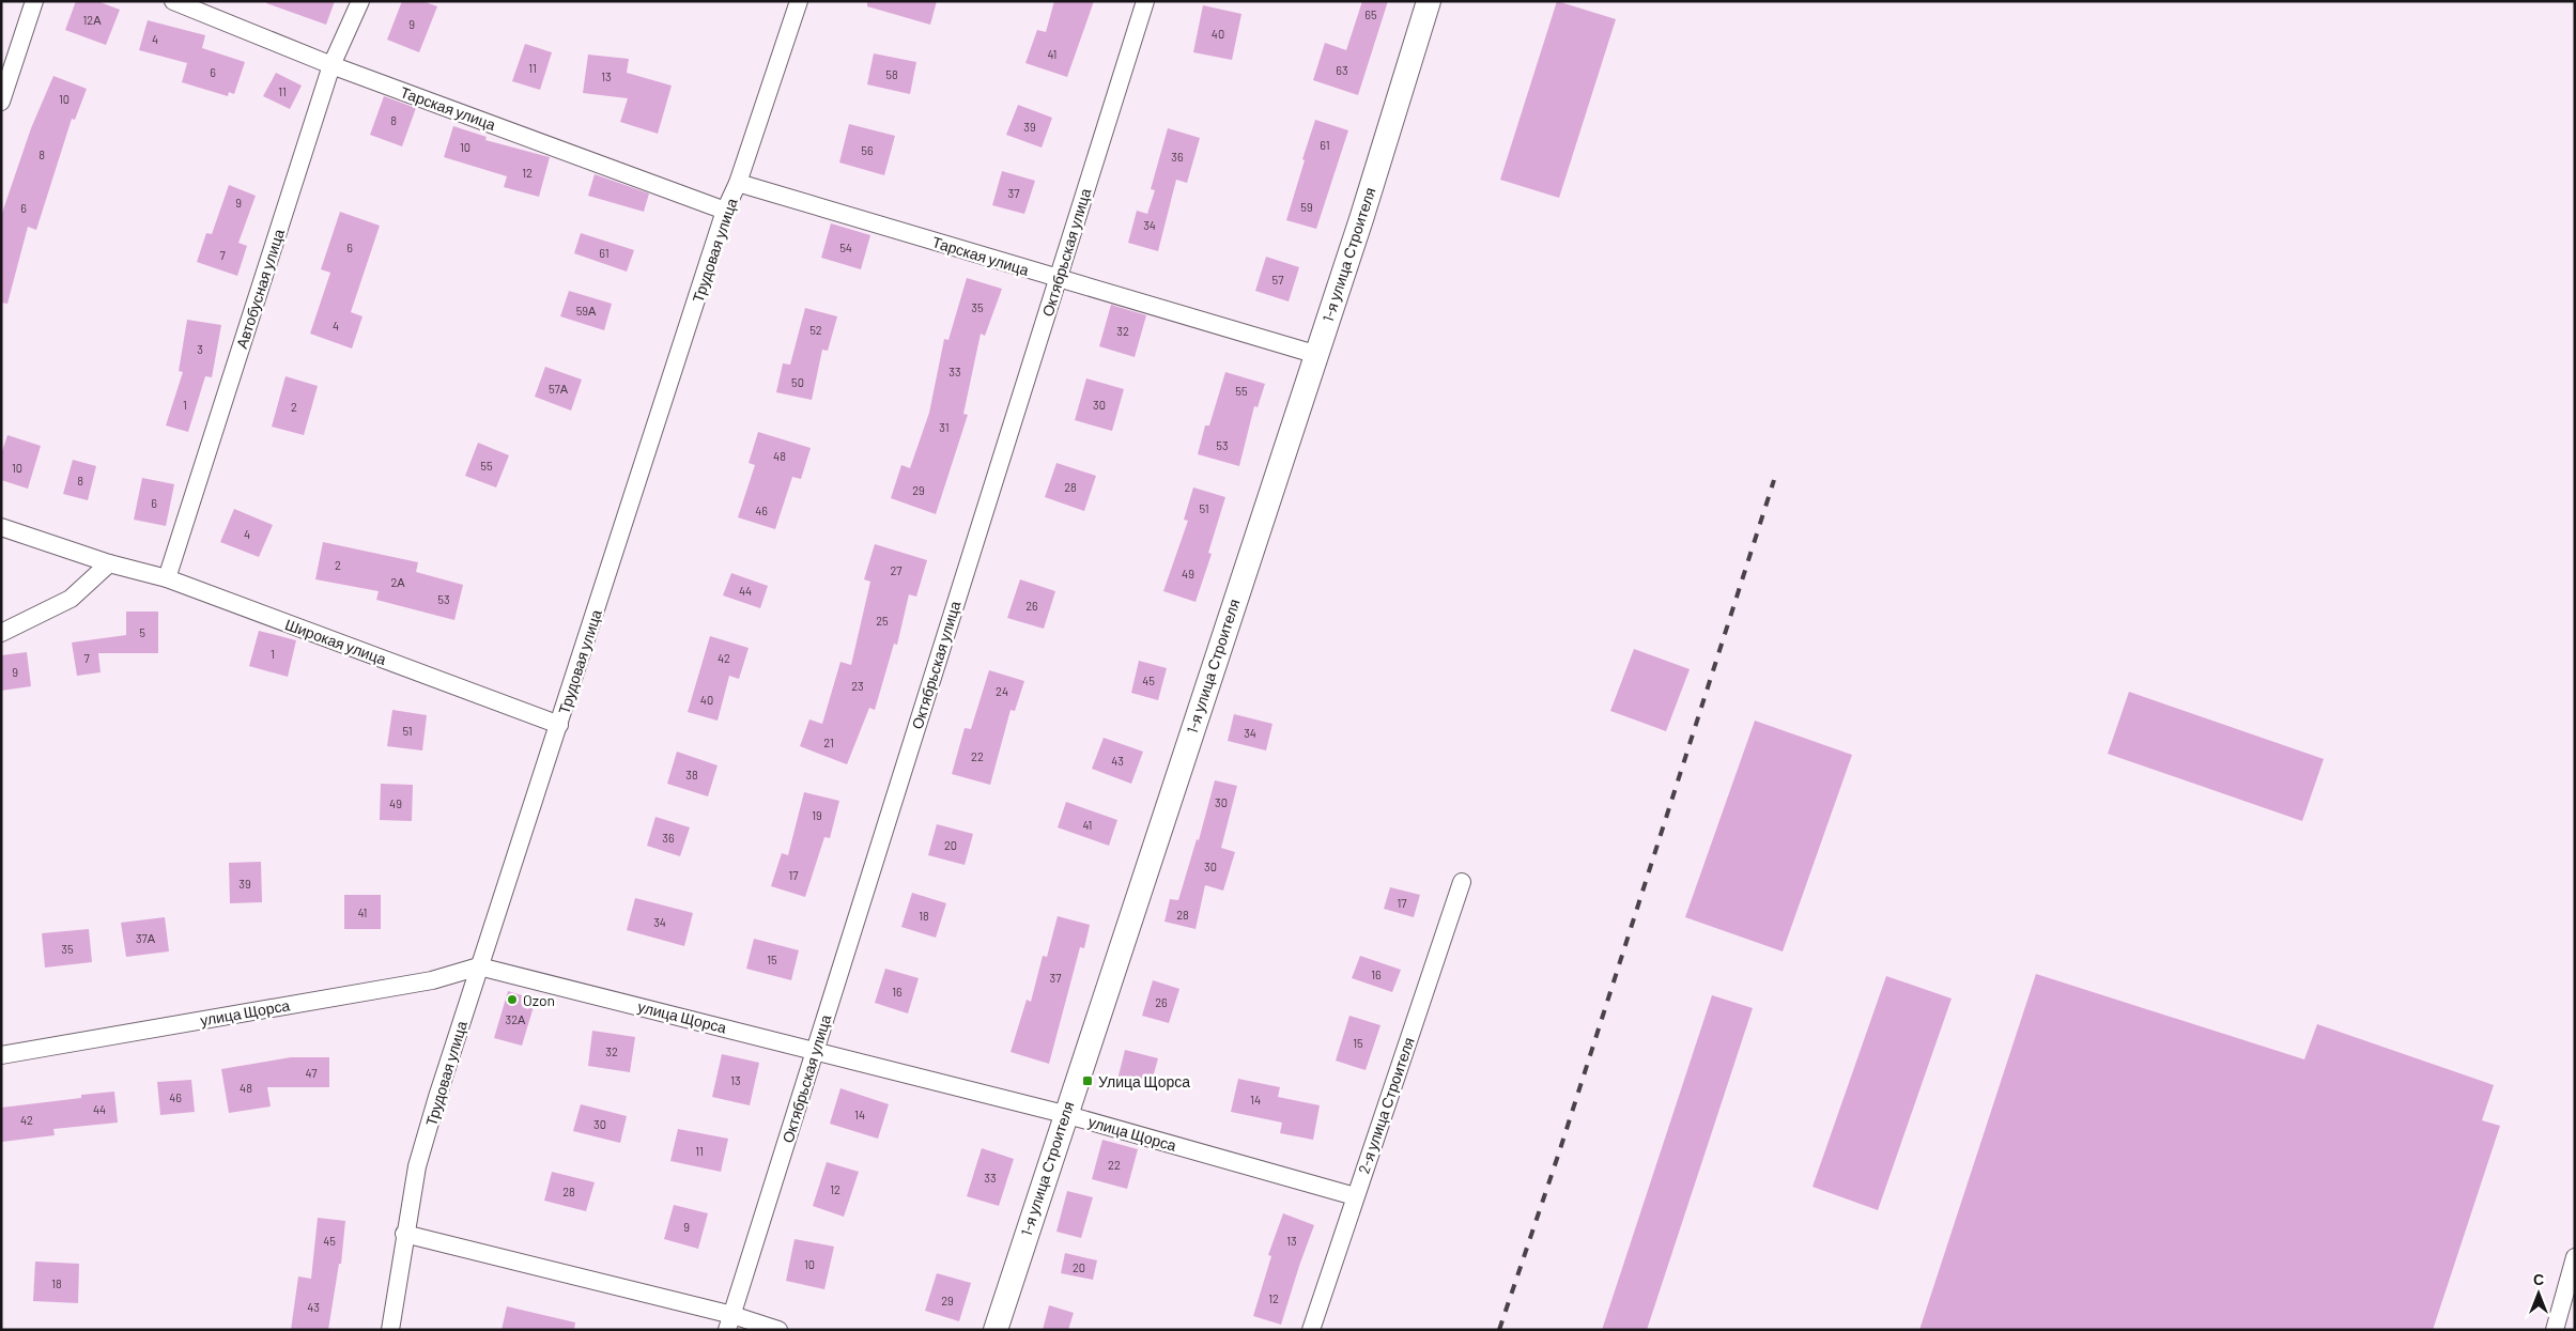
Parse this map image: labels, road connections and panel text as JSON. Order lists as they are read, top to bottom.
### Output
{
  "streets": {
    "street": [
      "Тарская улица",
      "Трудовая улица",
      "Октябрьская улица",
      "1-я улица Строителя",
      "Автобусная улица",
      "Широкая улица",
      "улица Щорса",
      "2-я улица Строителя"
    ]
  },
  "crossings": [
    ["Тарская улица", "Трудовая улица"],
    ["Тарская улица", "Октябрьская улица"],
    ["Тарская улица", "1-я улица Строителя"],
    ["Тарская улица", "Автобусная улица"],
    ["Трудовая улица", "Широкая улица"],
    ["Трудовая улица", "улица Щорса"],
    ["Октябрьская улица", "улица Щорса"],
    ["1-я улица Строителя", "улица Щорса"],
    ["Автобусная улица", "Широкая улица"],
    ["улица Щорса", "2-я улица Строителя"]
  ],
  "places": {
    "other": ["Ozon"],
    "transit": ["Улица Щорса"]
  },
  "house_numbers": [
    "65",
    "12А",
    "9",
    "40",
    "4",
    "41",
    "11",
    "63",
    "6",
    "58",
    "13",
    "11",
    "10",
    "8",
    "39",
    "61",
    "10",
    "56",
    "8",
    "36",
    "12",
    "37",
    "9",
    "59",
    "6",
    "34",
    "6",
    "54",
    "61",
    "7",
    "57",
    "35",
    "59А",
    "4",
    "52",
    "32",
    "3",
    "33",
    "50",
    "57А",
    "55",
    "1",
    "30",
    "2",
    "31",
    "53",
    "48",
    "55",
    "10",
    "8",
    "28",
    "29",
    "6",
    "51",
    "46",
    "4",
    "2",
    "27",
    "49",
    "2А",
    "44",
    "53",
    "26",
    "25",
    "5",
    "1",
    "7",
    "42",
    "9",
    "45",
    "23",
    "24",
    "40",
    "51",
    "34",
    "21",
    "22",
    "43",
    "38",
    "30",
    "49",
    "19",
    "41",
    "36",
    "20",
    "30",
    "17",
    "39",
    "17",
    "41",
    "28",
    "18",
    "34",
    "37А",
    "35",
    "15",
    "16",
    "37",
    "16",
    "26",
    "32А",
    "15",
    "32",
    "47",
    "13",
    "48",
    "46",
    "14",
    "44",
    "14",
    "42",
    "30",
    "11",
    "22",
    "33",
    "12",
    "28",
    "9",
    "45",
    "13",
    "10",
    "20",
    "18",
    "12",
    "29",
    "43"
  ],
  "north": "top"
}
